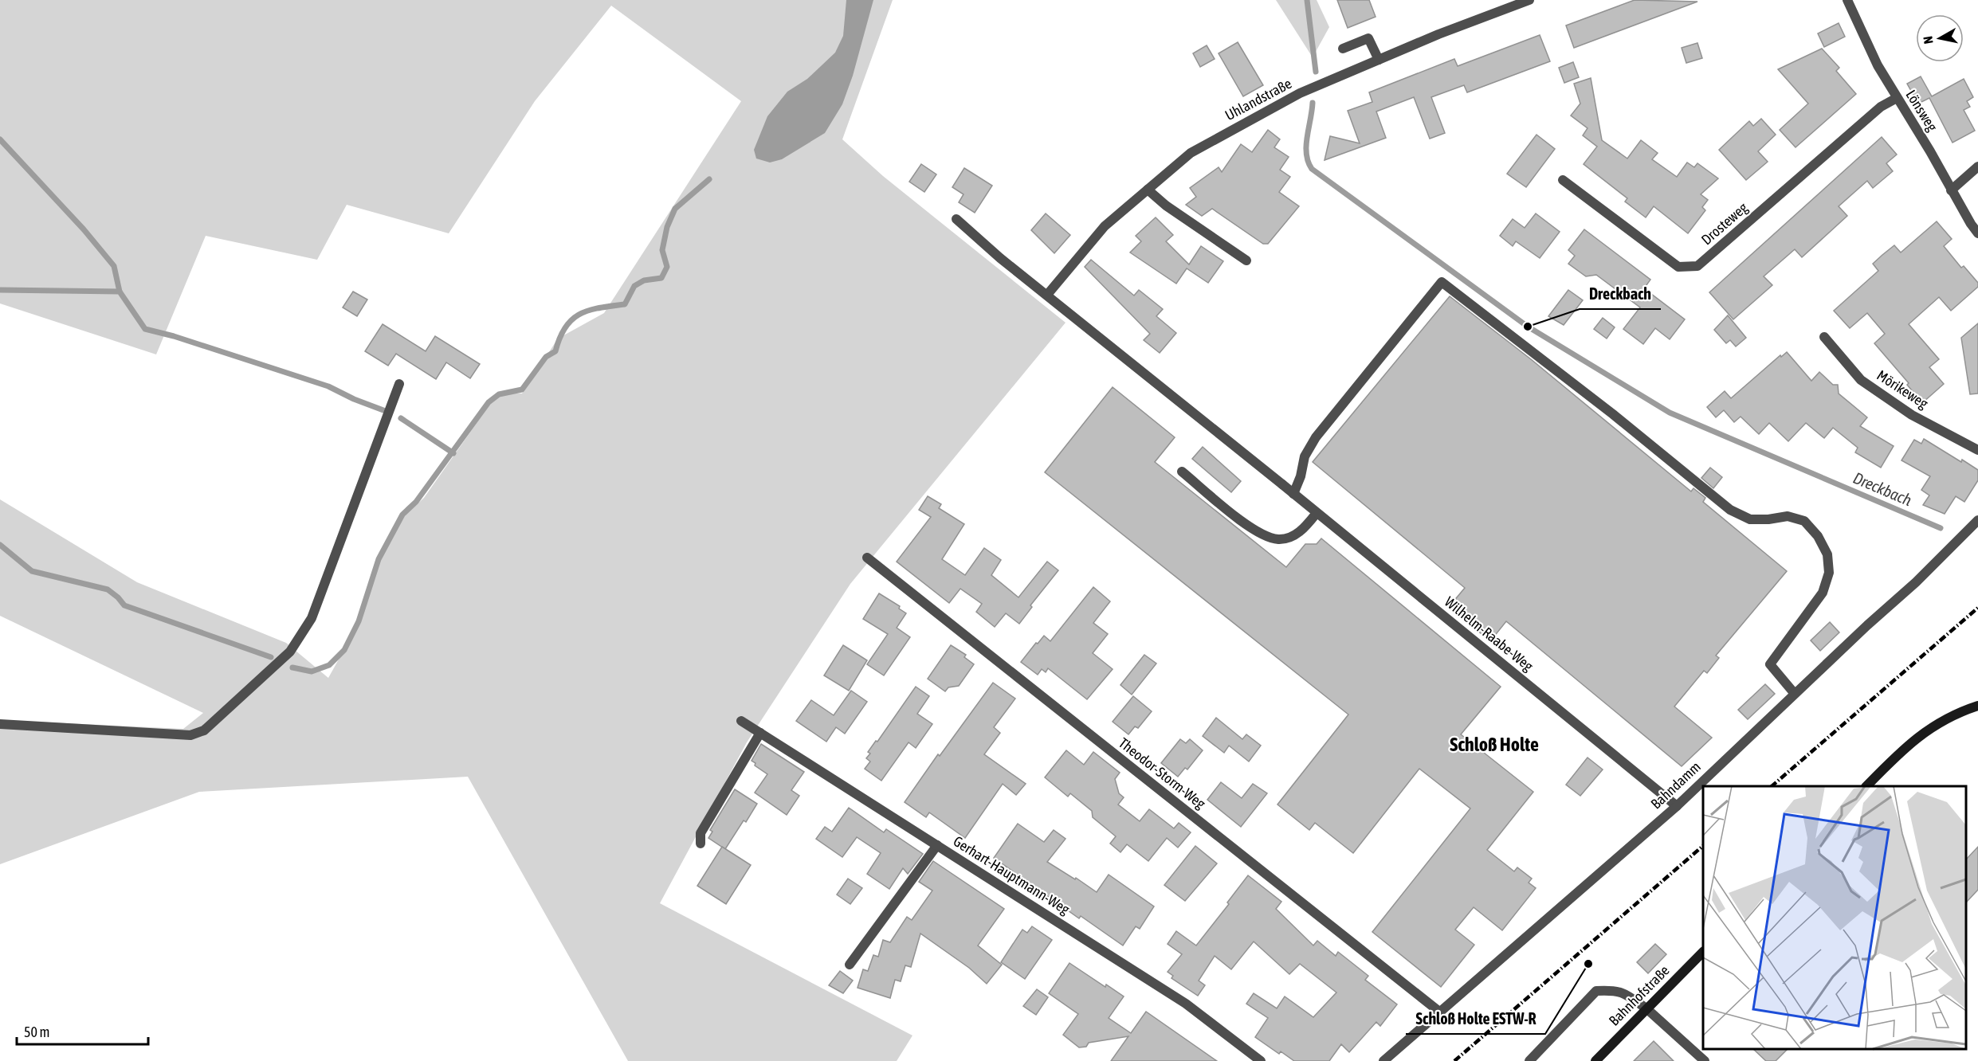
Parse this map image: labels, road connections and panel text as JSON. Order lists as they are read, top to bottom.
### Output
{
  "streets": {
    "street": [
      "Uhlandstraße",
      "Lönsweg",
      "Drosteweg",
      "Mörikeweg",
      "Wilhelm-Raabe-Weg",
      "Theodor-Storm-Weg",
      "Bahndamm",
      "Gerhart-Hauptmann-Weg",
      "Bahnhofstraße"
    ]
  },
  "crossings": [
    ["Uhlandstraße", "Wilhelm-Raabe-Weg"],
    ["Lönsweg", "Drosteweg"],
    ["Wilhelm-Raabe-Weg", "Bahndamm"],
    ["Theodor-Storm-Weg", "Bahndamm"]
  ],
  "districts": ["Schloß Holte"],
  "water": ["Dreckbach"],
  "places": ["Dreckbach", "Schloß Holte ESTW-R"],
  "scale_bar": "50 m",
  "north": "left"
}
